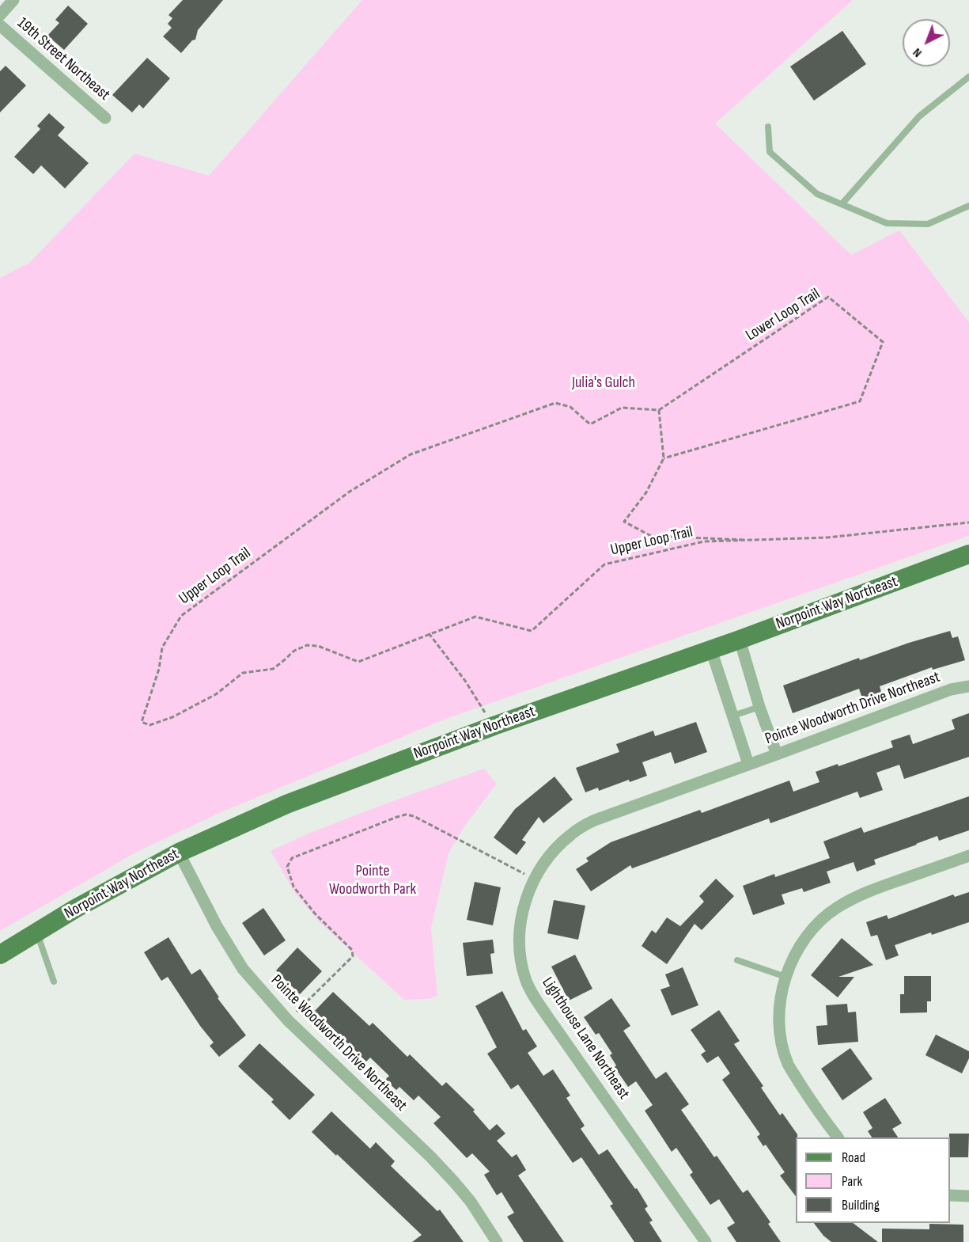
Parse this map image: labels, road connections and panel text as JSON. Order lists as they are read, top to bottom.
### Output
{
  "streets": {
    "main road": ["Norpoint Way Northeast"],
    "street": ["19th Street Northeast", "Pointe Woodworth Drive Northeast", "Lighthouse Lane Northeast"],
    "path": ["Lower Loop Trail", "Upper Loop Trail"]
  },
  "crossings": [
    ["Lower Loop Trail", "Upper Loop Trail"],
    ["Norpoint Way Northeast", "Pointe Woodworth Drive Northeast"],
    ["Pointe Woodworth Drive Northeast", "Lighthouse Lane Northeast"]
  ],
  "parks": ["Julia's Gulch", "Pointe Woodworth Park"],
  "legend": ["Road", "Park", "Building"],
  "north": "bottom left"
}
